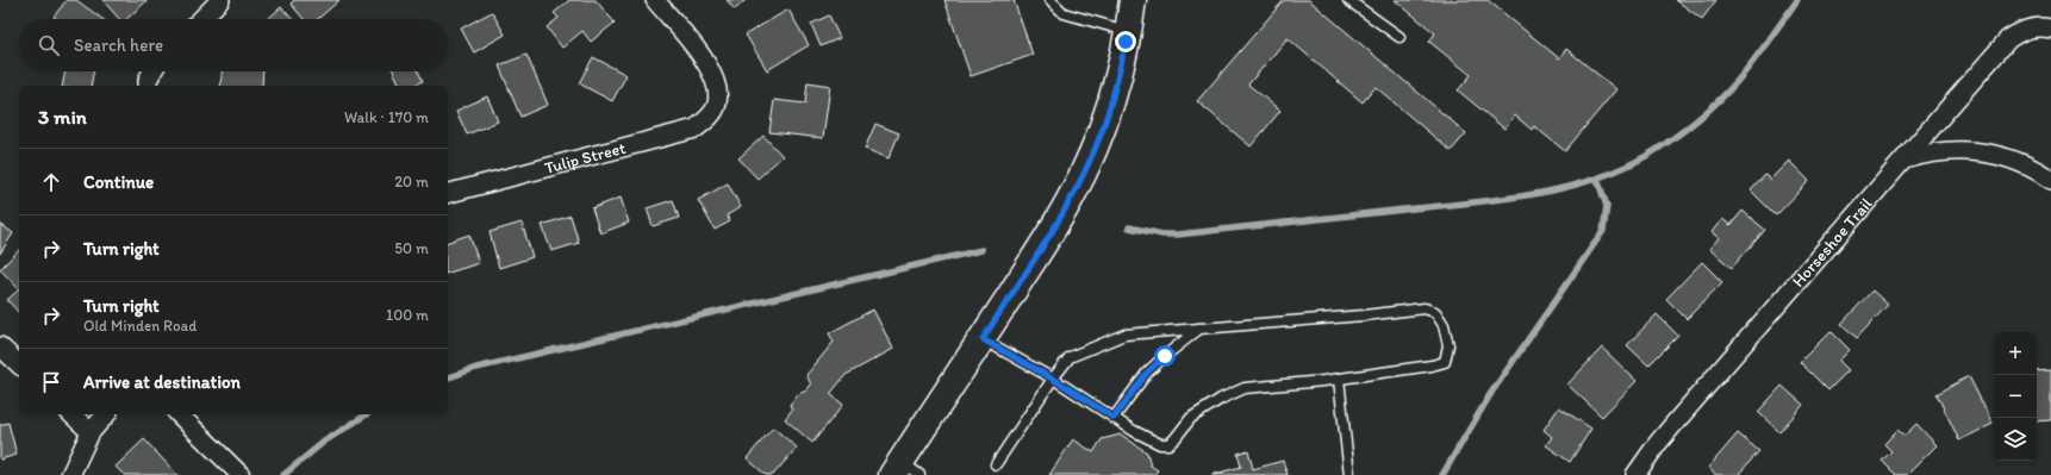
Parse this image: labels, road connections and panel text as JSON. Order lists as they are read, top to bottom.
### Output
{
  "streets": {
    "street": ["Tulip Street", "Horseshoe Trail"]
  },
  "page": {
    "search": "Search here",
    "heading": ["3 min", "Walk · 170 m"],
    "list": [
      ["Continue", "20 m"],
      ["Turn right", "50 m"],
      ["Turn right", "Old Minden Road", "100 m"],
      "Arrive at destination"
    ],
    "map_buttons": ["+", "−"]
  }
}
